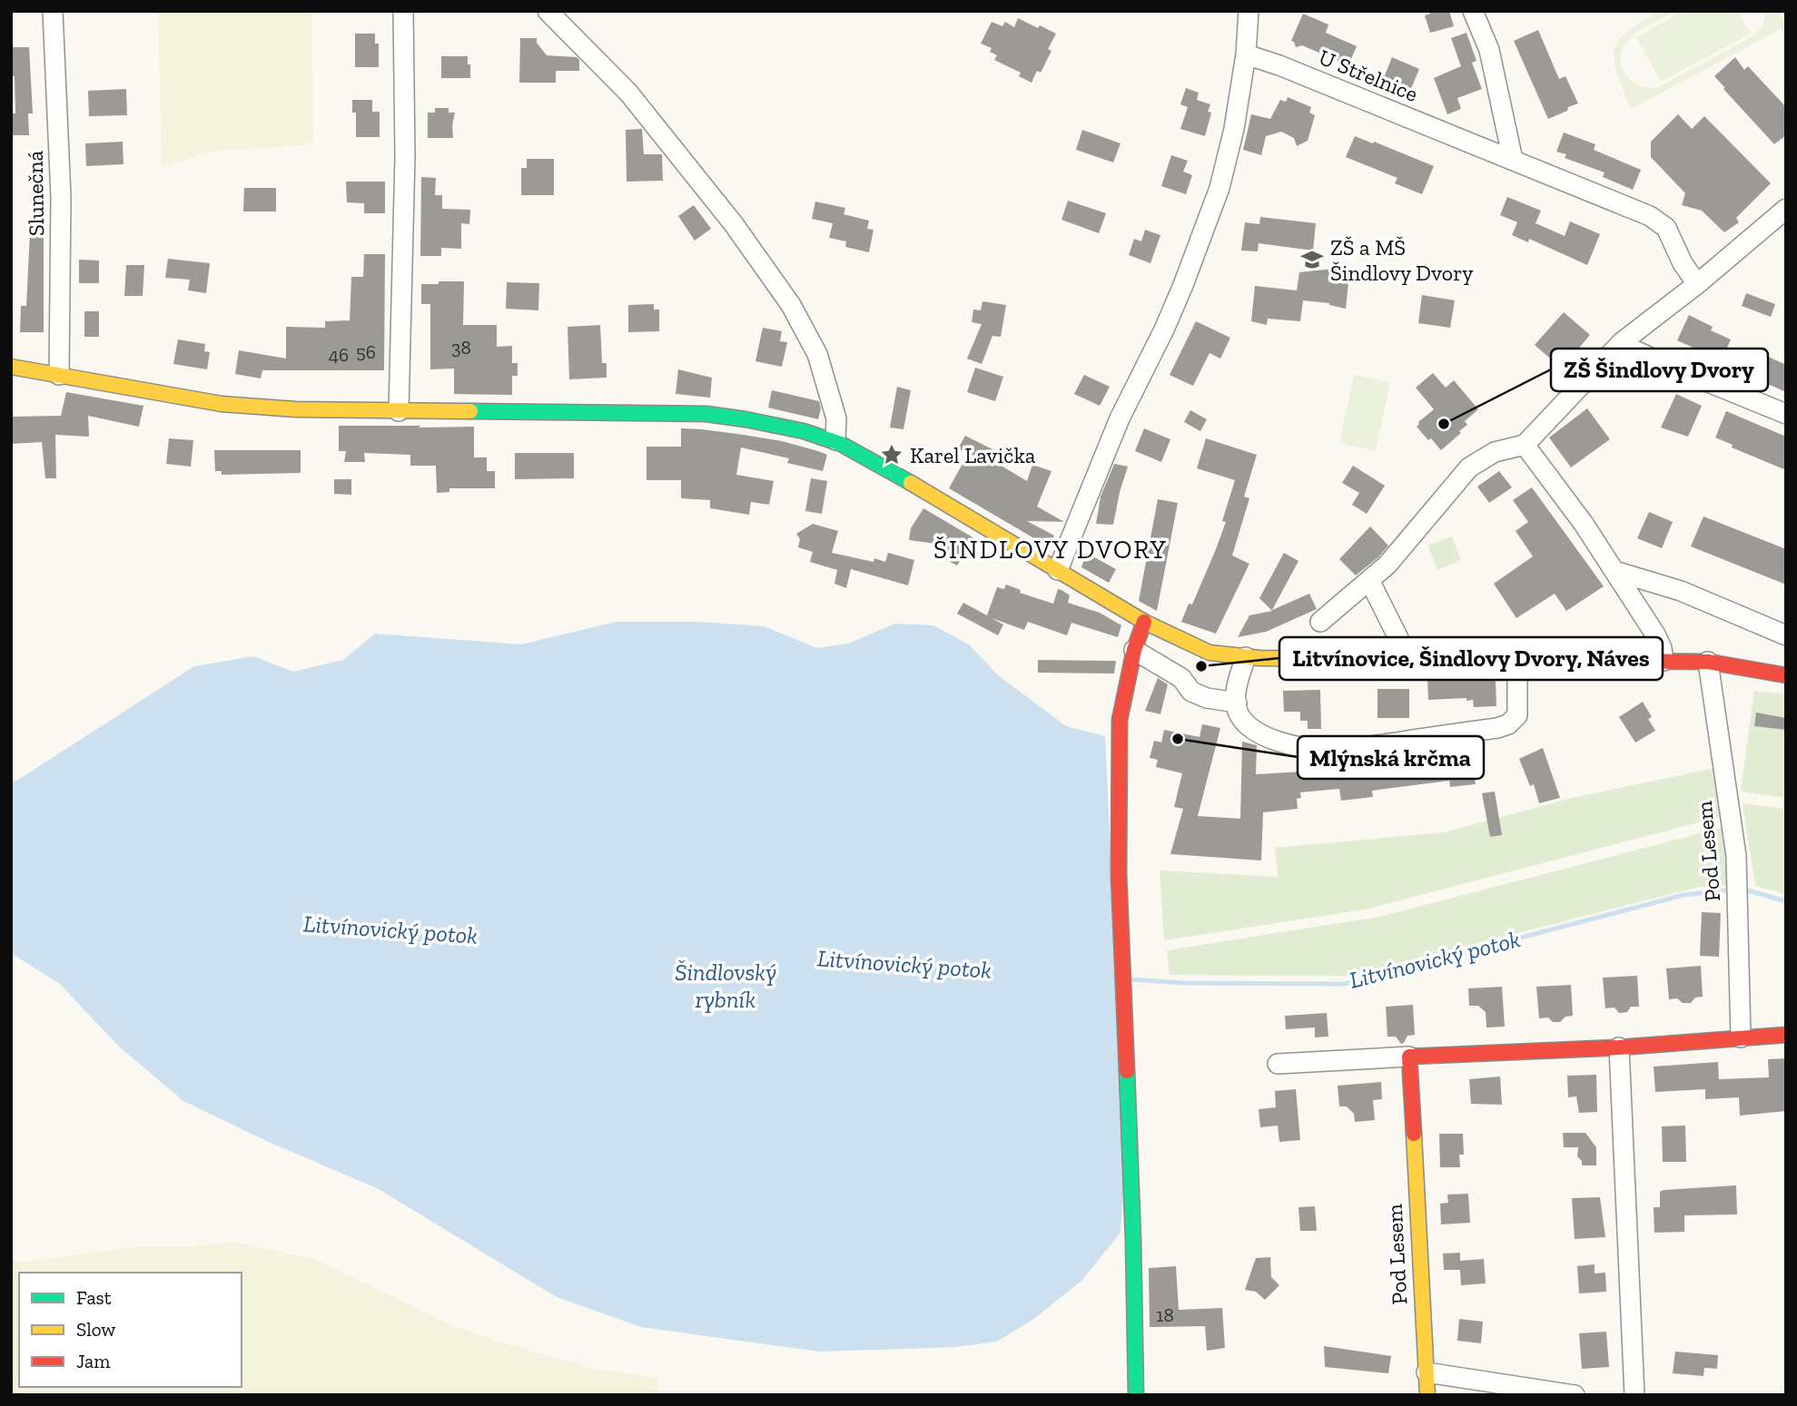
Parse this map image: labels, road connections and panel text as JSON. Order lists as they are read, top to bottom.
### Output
{
  "streets": {
    "street": ["U Střelnice", "Slunečná", "Pod Lesem"]
  },
  "districts": ["ŠINDLOVY DVORY"],
  "water": ["Litvínovický potok", "Šindlovský rybník"],
  "places": {
    "school or university": ["ZŠ a MŠ Šindlovy Dvory"],
    "other": ["ZŠ Šindlovy Dvory", "Litvínovice, Šindlovy Dvory, Náves", "Mlýnská krčma"],
    "place": ["Karel Lavička"]
  },
  "house_numbers": [
    "38",
    "56",
    "46",
    "18"
  ],
  "legend": ["Fast", "Slow", "Jam"]
}
